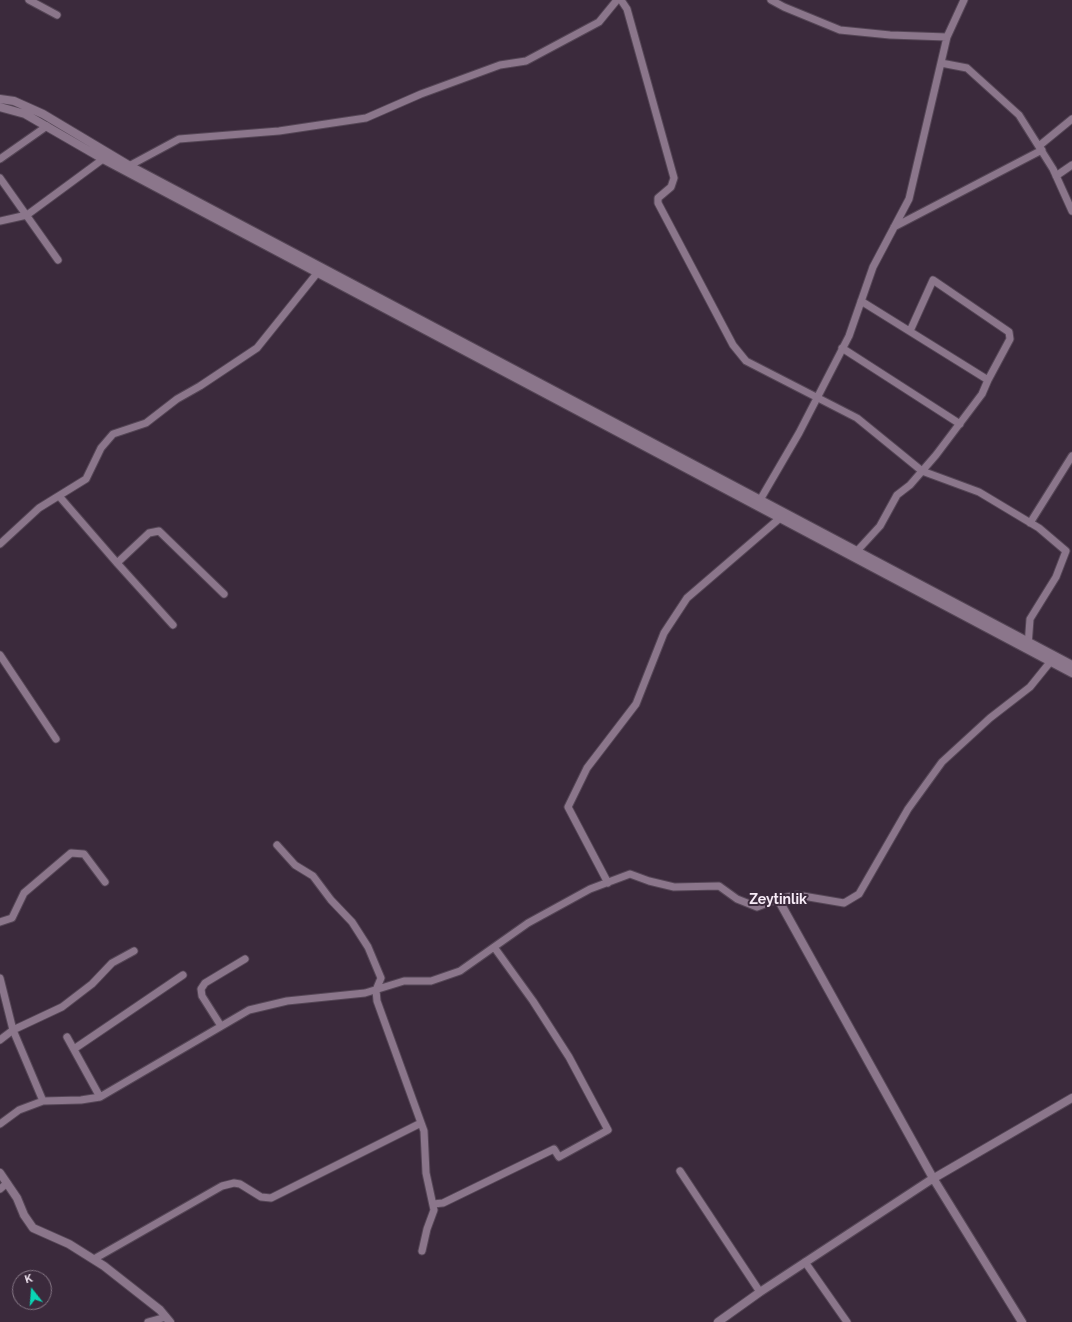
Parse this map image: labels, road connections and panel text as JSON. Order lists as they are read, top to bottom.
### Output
{
  "districts": ["Zeytinlik"],
  "north": "top"
}
